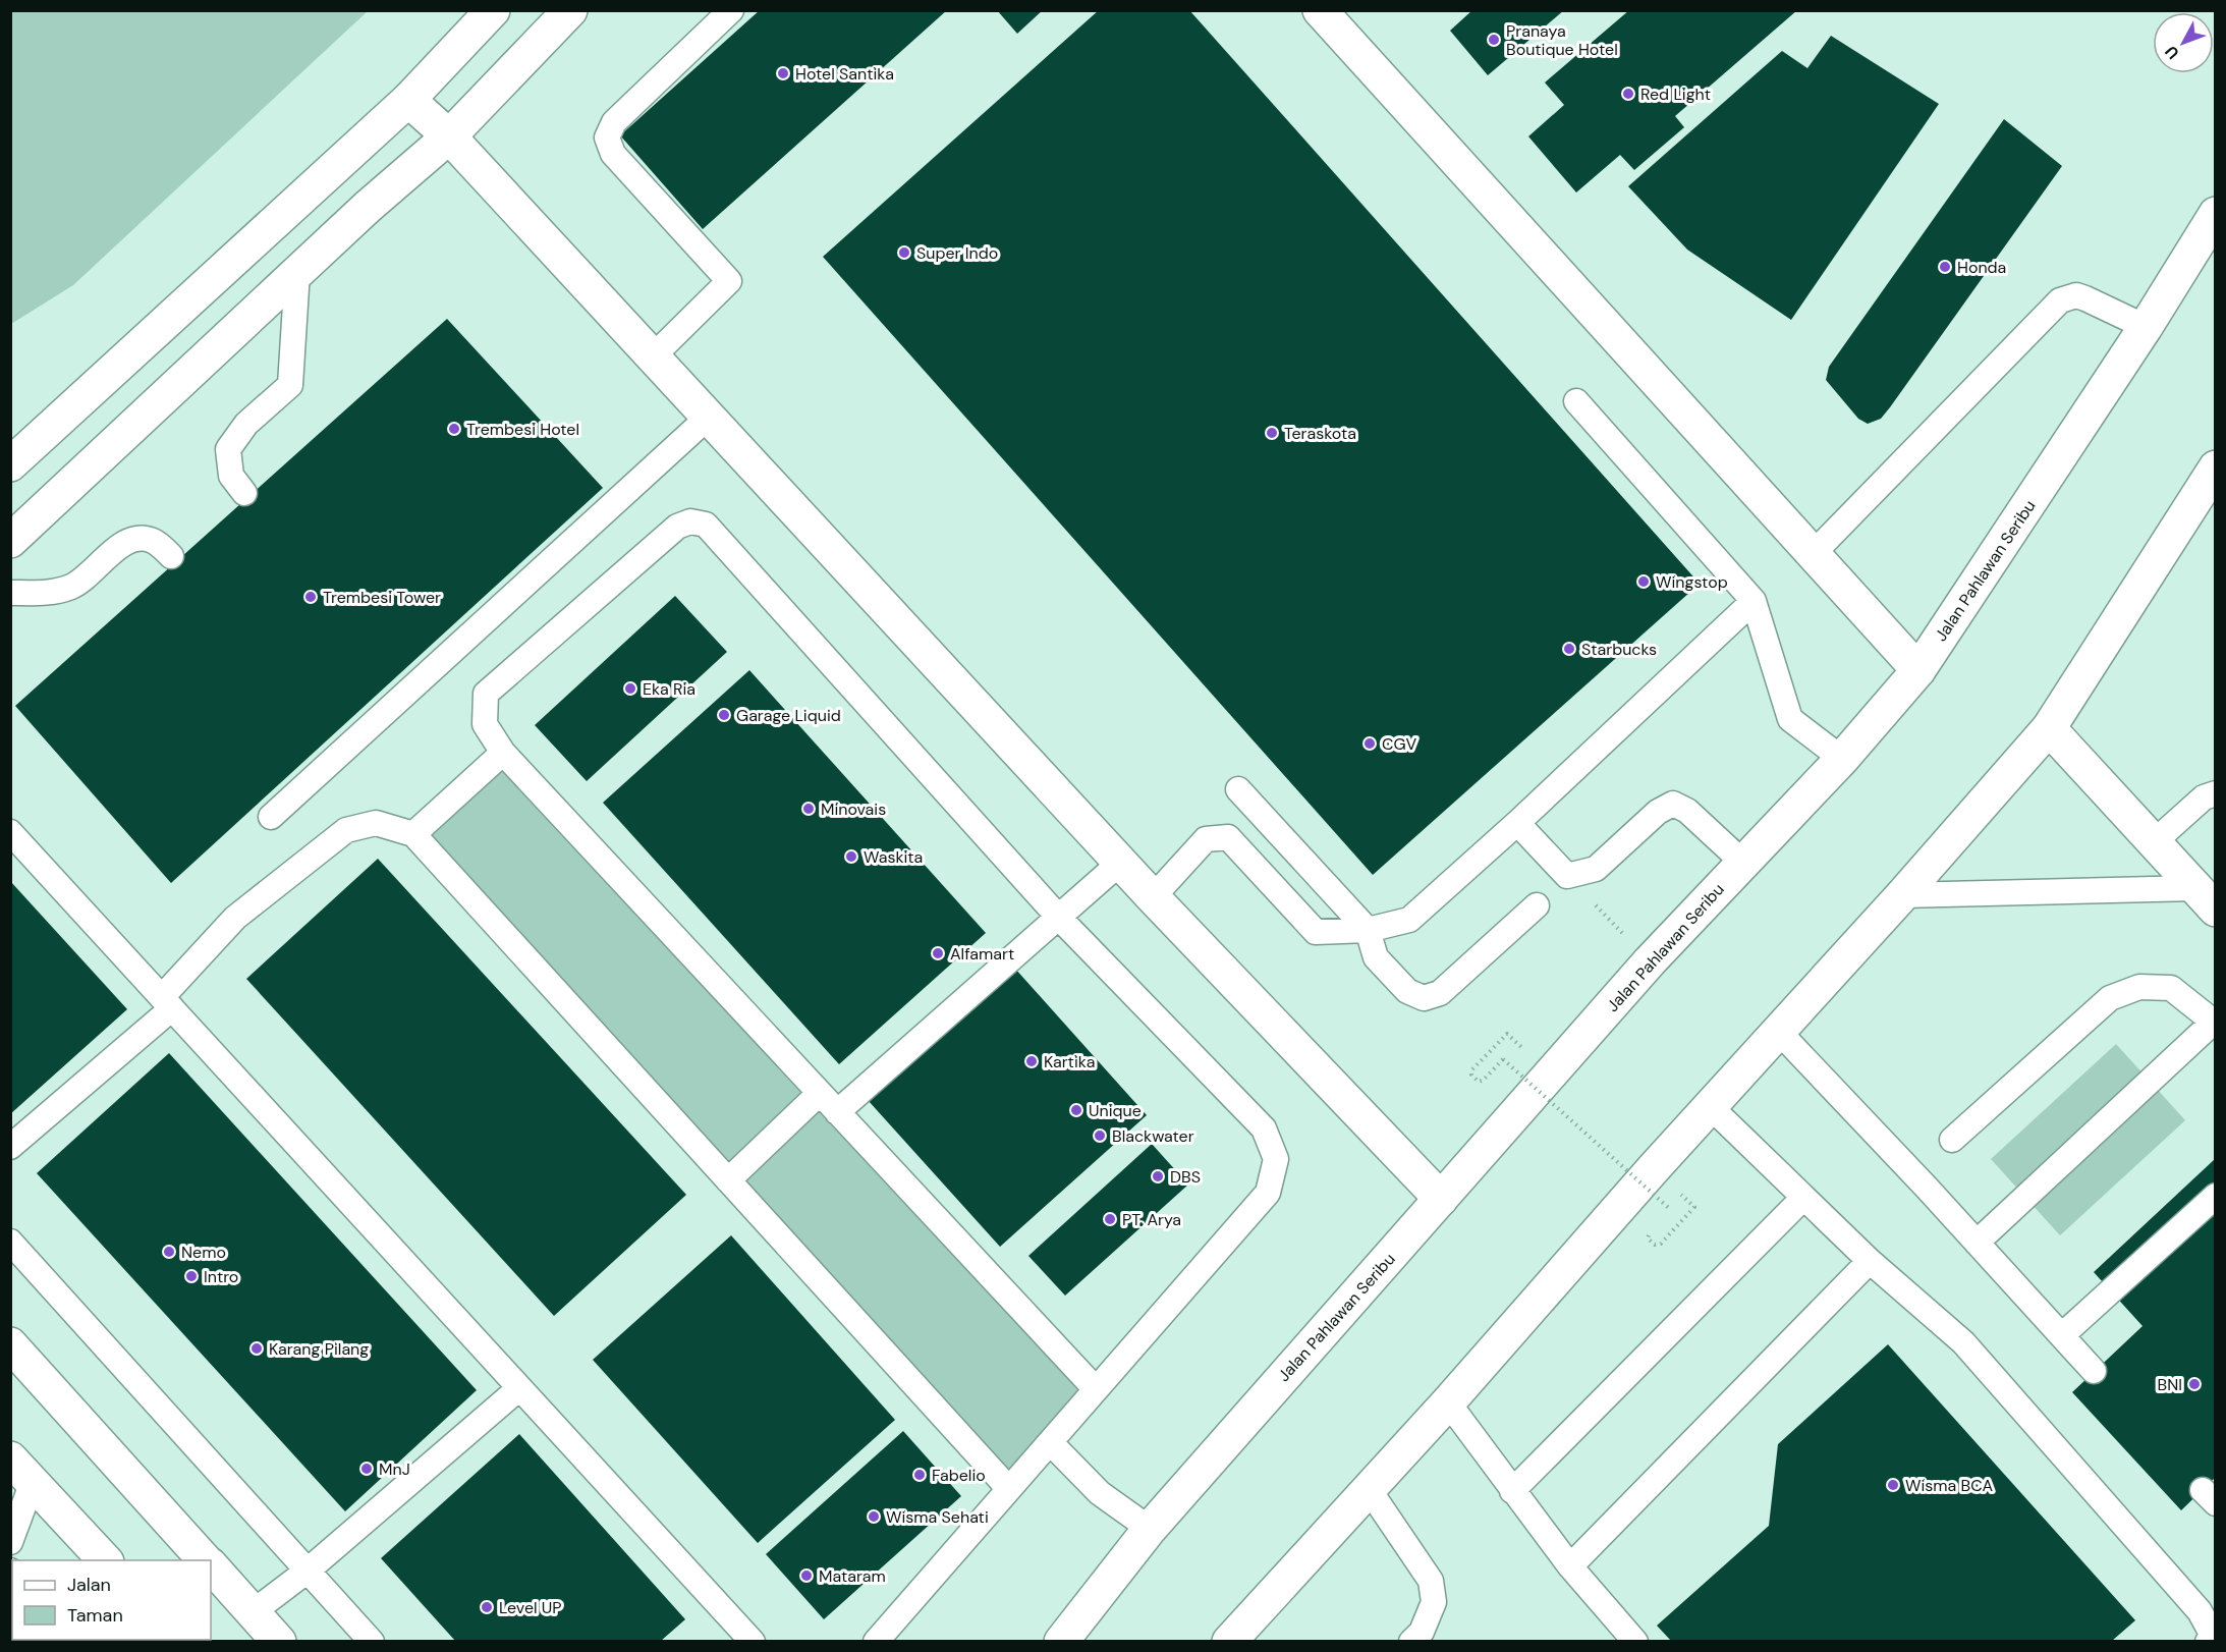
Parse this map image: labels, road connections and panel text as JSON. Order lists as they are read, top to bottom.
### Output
{
  "streets": {
    "street": ["Jalan Pahlawan Seribu"]
  },
  "places": [
    "Pranaya Boutique Hotel",
    "Hotel Santika",
    "Red Light",
    "Super Indo",
    "Honda",
    "Trembesi Hotel",
    "Teraskota",
    "Wingstop",
    "Trembesi Tower",
    "Starbucks",
    "Eka Ria",
    "Garage Liquid",
    "CGV",
    "Minovais",
    "Waskita",
    "Alfamart",
    "Kartika",
    "Unique",
    "Blackwater",
    "DBS",
    "PT. Arya",
    "Nemo",
    "Intro",
    "Karang Pilang",
    "BNI",
    "MnJ",
    "Fabelio",
    "Wisma BCA",
    "Wisma Sehati",
    "Mataram",
    "Level UP"
  ],
  "legend": ["Jalan", "Taman"],
  "north": "bottom left"
}
